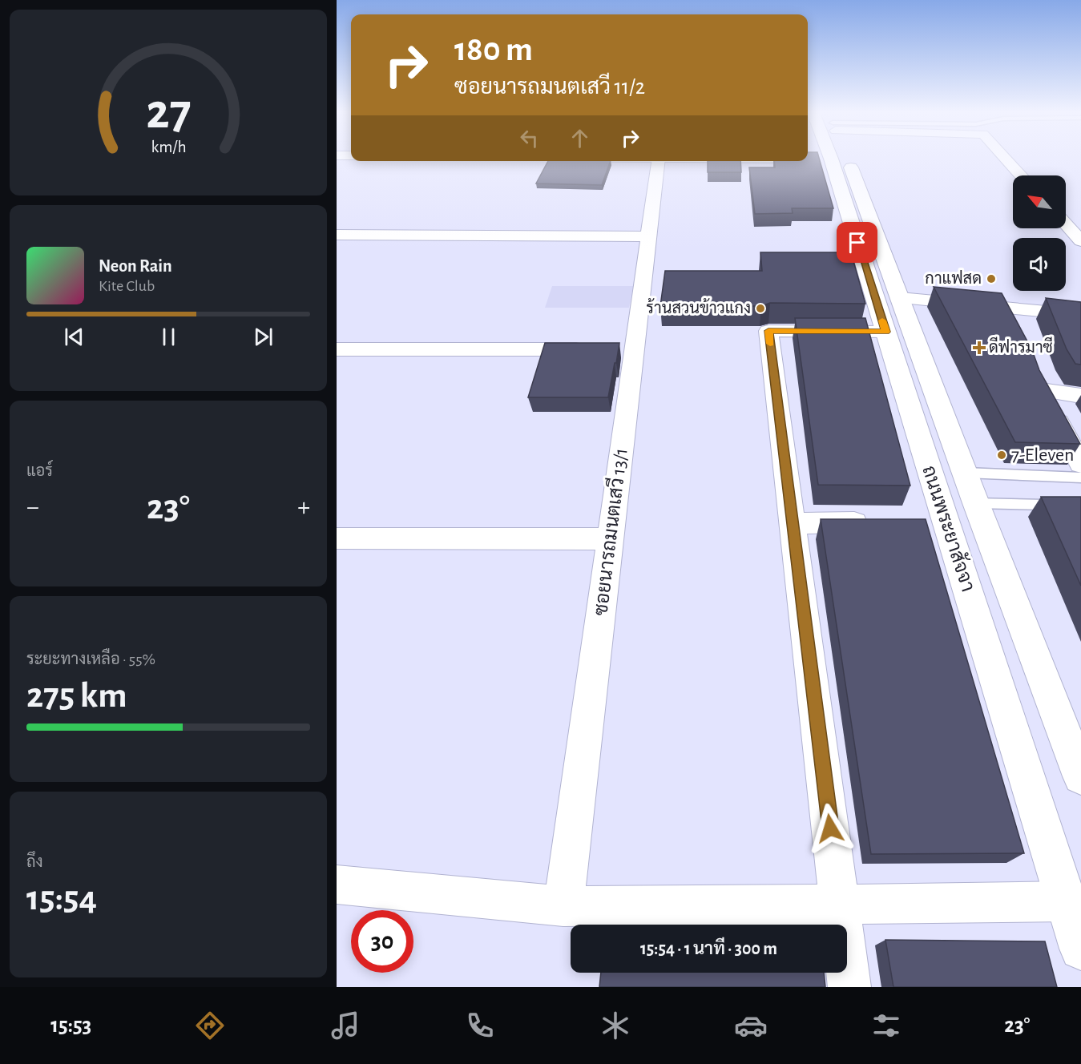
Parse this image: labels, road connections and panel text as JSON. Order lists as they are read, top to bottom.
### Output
{
  "streets": {
    "main road": ["ถนนพระยาสัจจา"],
    "street": ["ซอยนารถมนตเสวี 13/1"]
  },
  "places": {
    "other": ["กาแฟสด", "ร้านสวนข้าวแกง", "7-Eleven"],
    "health": ["ดีฟารมาซี"]
  },
  "north": "top left",
  "page": {
    "turn": ["180 m", "ซอยนารถมนตเสวี 11/2"],
    "song": ["Neon Rain", "Kite Club"],
    "tile": [
      "แอร์",
      ["ระยะทางเหลือ · 55%", "275 km"],
      ["ถึง", "15:54"]
    ],
    "heat": ["−", "23°", "+"],
    "limit": "30",
    "trip": "15:54 · 1 นาที · 300 m",
    "tabs": ["15:53", "23°"],
    "gauge": ["27", "km/h"]
  }
}
